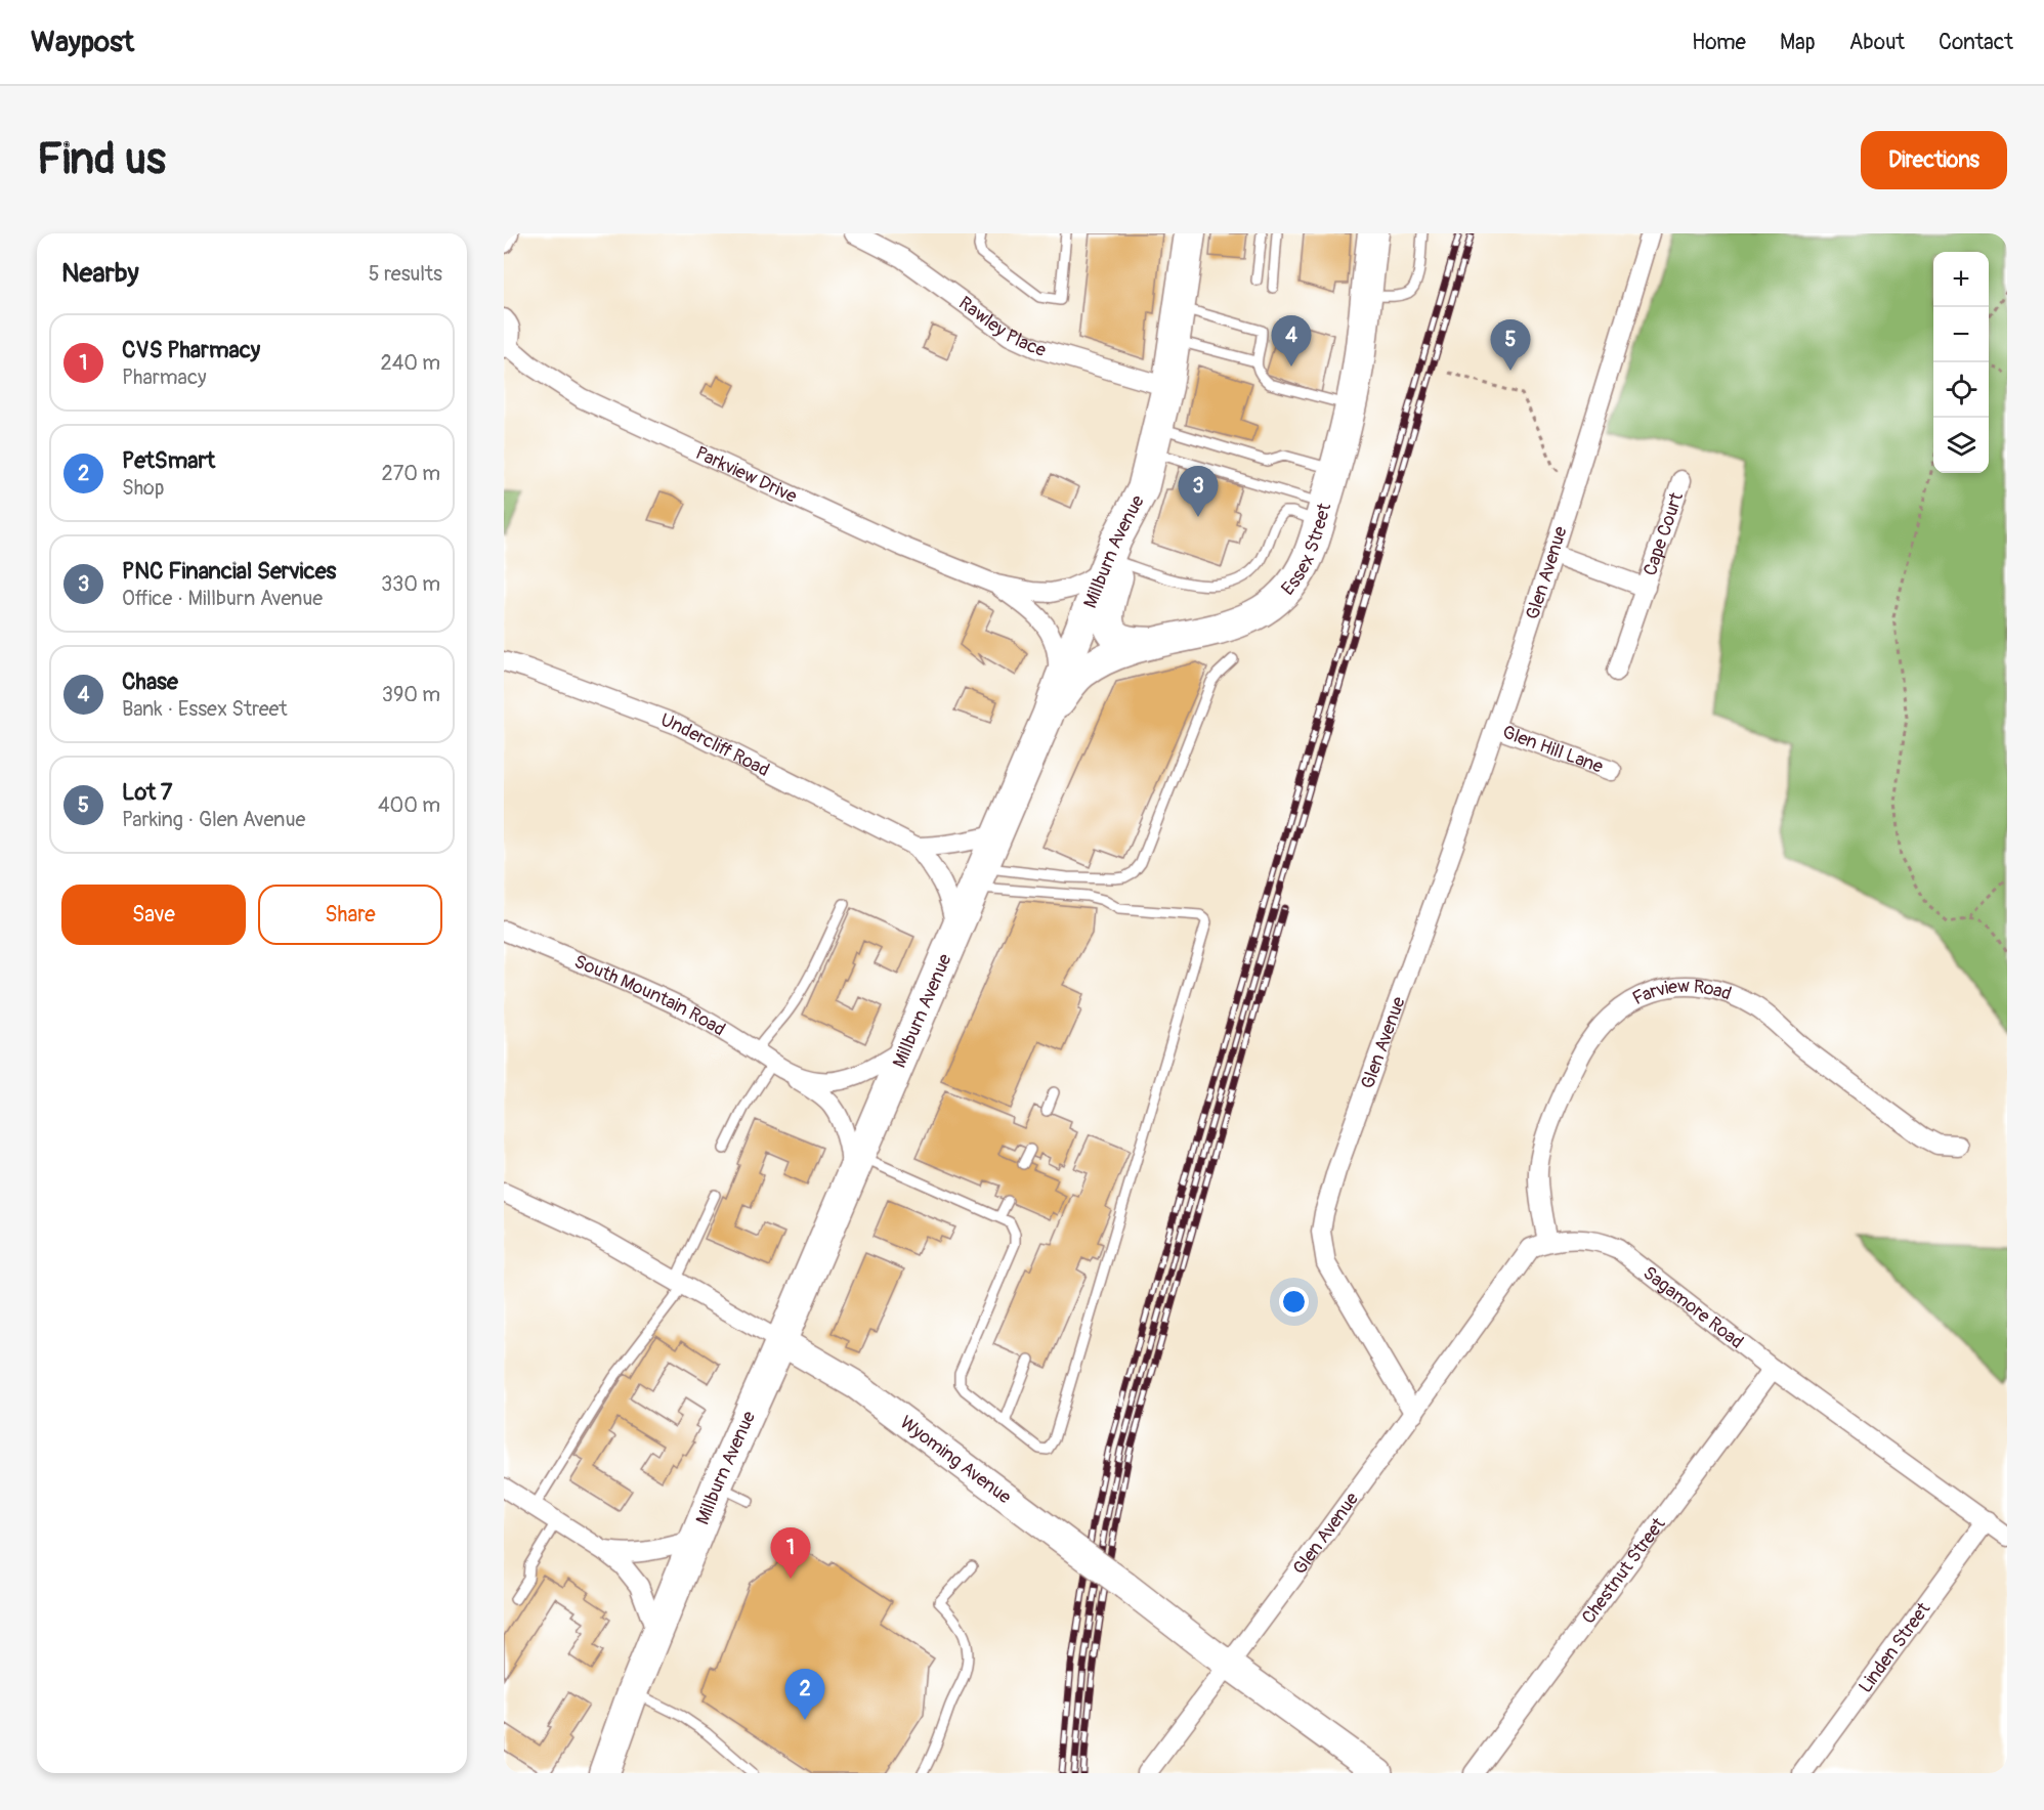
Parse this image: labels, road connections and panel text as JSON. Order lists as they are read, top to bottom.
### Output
{
  "streets": {
    "main road": ["Essex Street", "Millburn Avenue", "Wyoming Avenue"],
    "street": [
      "Rawley Place",
      "Parkview Drive",
      "Cape Court",
      "Glen Avenue",
      "Undercliff Road",
      "Glen Hill Lane",
      "South Mountain Road",
      "Farview Road",
      "Sagamore Road",
      "Chestnut Street",
      "Linden Street"
    ]
  },
  "crossings": [
    ["Rawley Place", "Millburn Avenue"],
    ["Parkview Drive", "Millburn Avenue"],
    ["Cape Court", "Glen Avenue"],
    ["Essex Street", "Millburn Avenue"],
    ["Millburn Avenue", "Undercliff Road"],
    ["Millburn Avenue", "South Mountain Road"],
    ["Millburn Avenue", "Wyoming Avenue"],
    ["Glen Avenue", "Glen Hill Lane"],
    ["Glen Avenue", "Wyoming Avenue"],
    ["Farview Road", "Sagamore Road"],
    ["Sagamore Road", "Chestnut Street"],
    ["Sagamore Road", "Linden Street"]
  ],
  "page": {
    "header": "Waypost",
    "nav": [
      "Home",
      "Map",
      "About",
      "Contact"
    ],
    "buttons": [
      "Directions",
      ["Save", "Share"]
    ],
    "title": "Find us",
    "heading": ["Nearby", "5 results"],
    "map_buttons": ["+", "−"],
    "list": [
      {
        "mark": "1",
        "name": "CVS Pharmacy",
        "note": "Pharmacy",
        "value": "240 m"
      },
      {
        "mark": "2",
        "name": "PetSmart",
        "note": "Shop",
        "value": "270 m"
      },
      {
        "mark": "3",
        "name": "PNC Financial Services",
        "note": "Office · Millburn Avenue",
        "value": "330 m"
      },
      {
        "mark": "4",
        "name": "Chase",
        "note": "Bank · Essex Street",
        "value": "390 m"
      },
      {
        "mark": "5",
        "name": "Lot 7",
        "note": "Parking · Glen Avenue",
        "value": "400 m"
      }
    ],
    "pins": [
      "4",
      "5",
      "3",
      "1",
      "2"
    ]
  }
}
